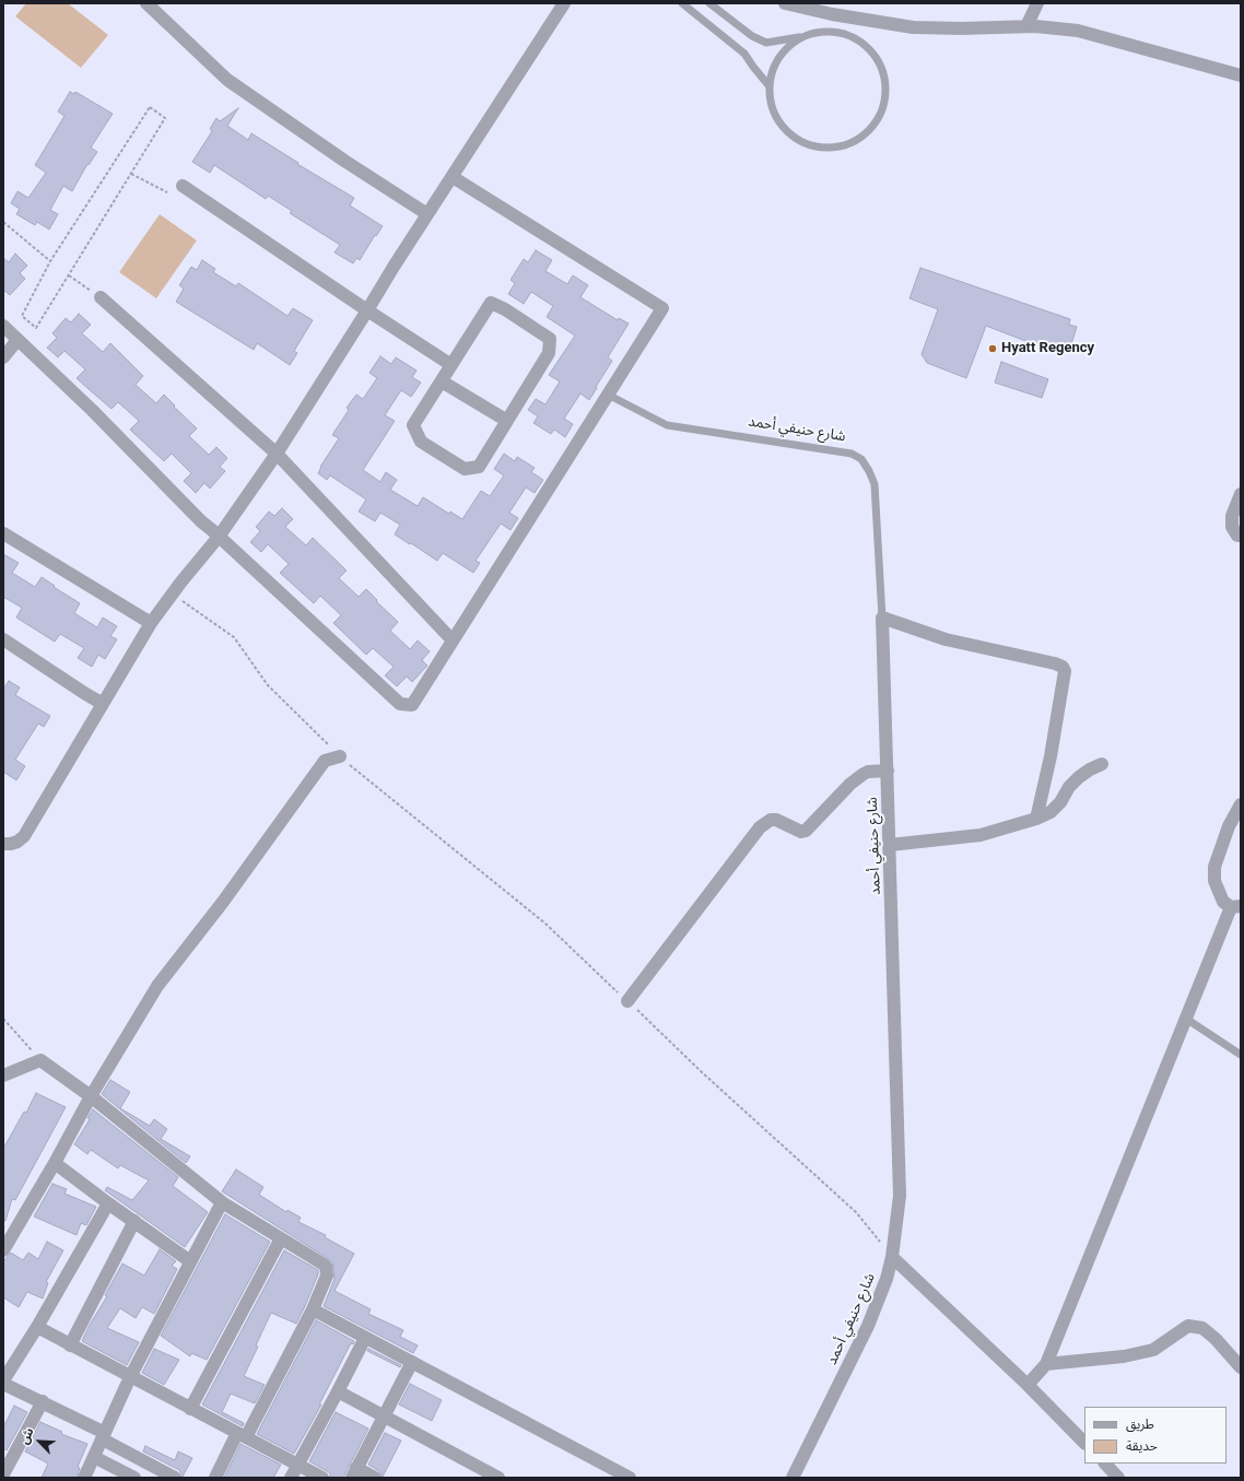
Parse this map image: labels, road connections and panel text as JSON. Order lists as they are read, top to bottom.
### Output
{
  "streets": {
    "street": ["شارع حنيفي أحمد"]
  },
  "places": ["Hyatt Regency"],
  "legend": ["طريق", "حديقة"],
  "north": "top left"
}
